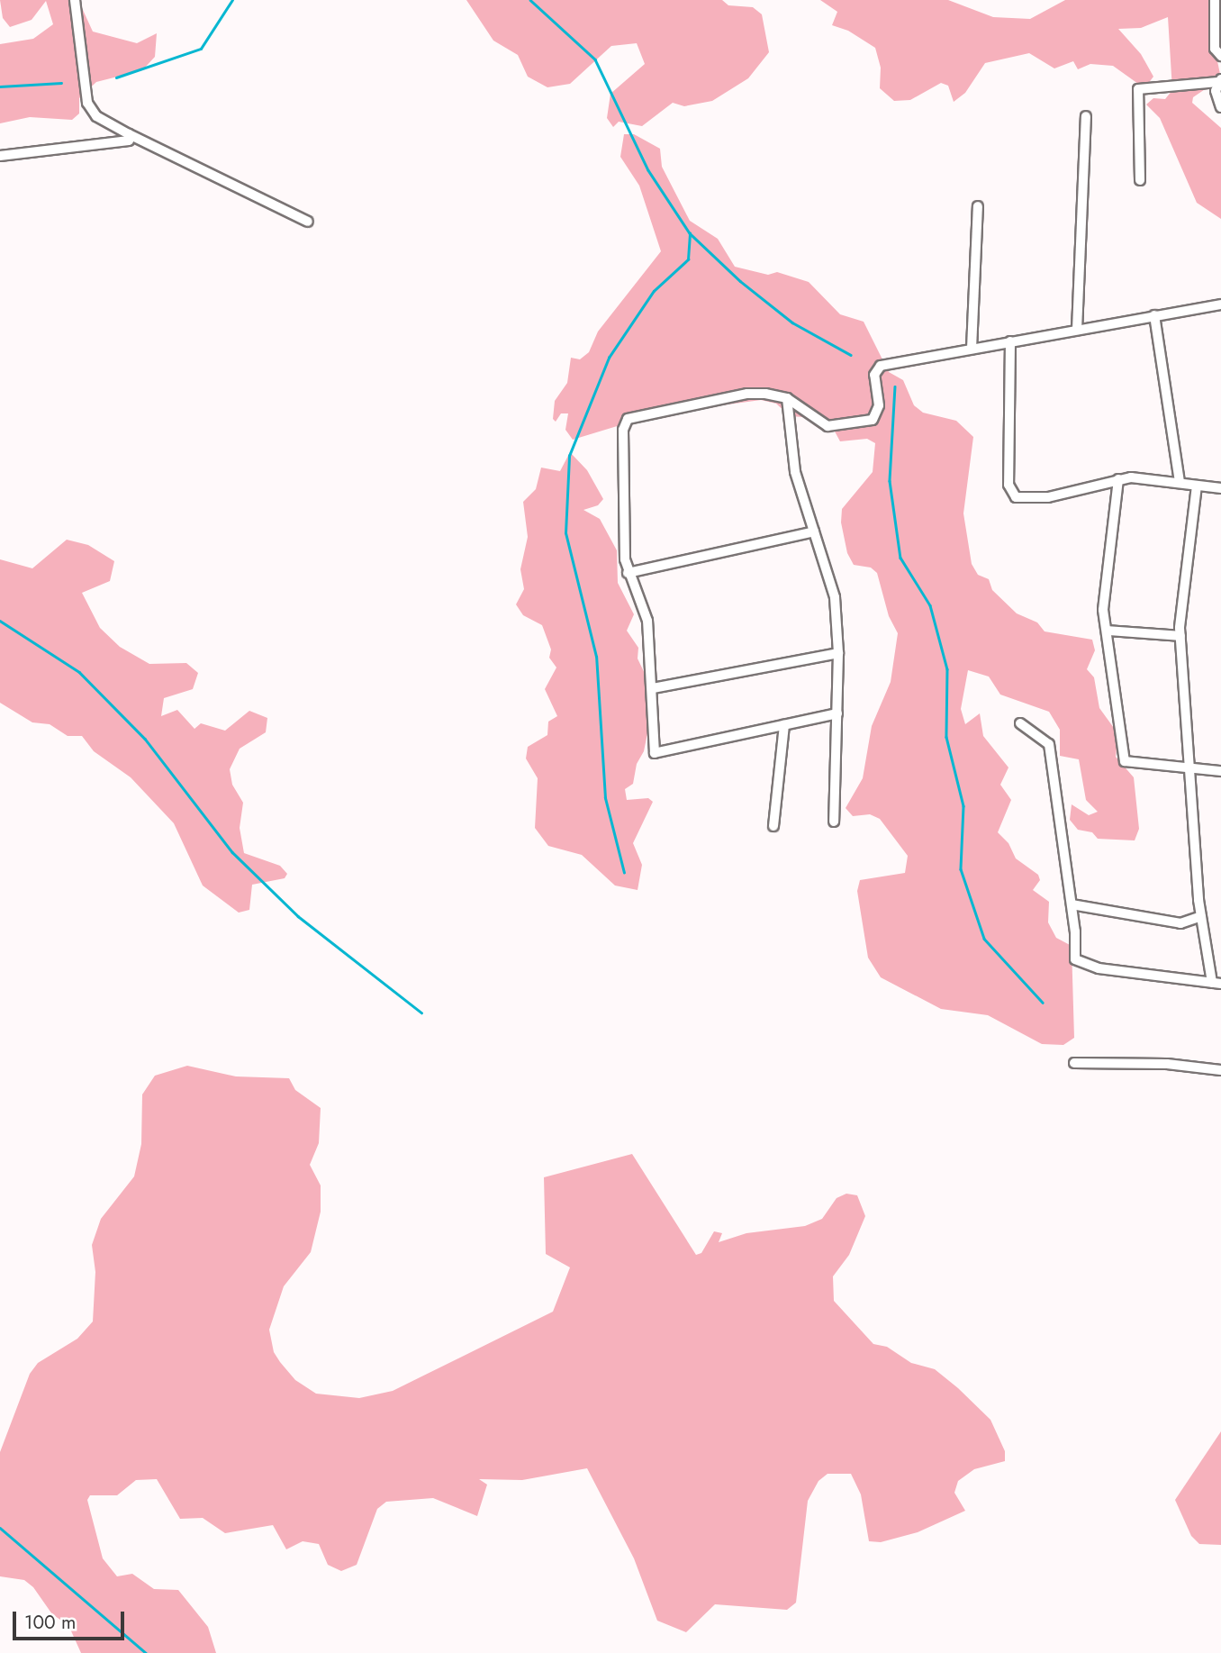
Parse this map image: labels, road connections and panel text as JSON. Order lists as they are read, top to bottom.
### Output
{
  "scale_bar": "100 m"
}
